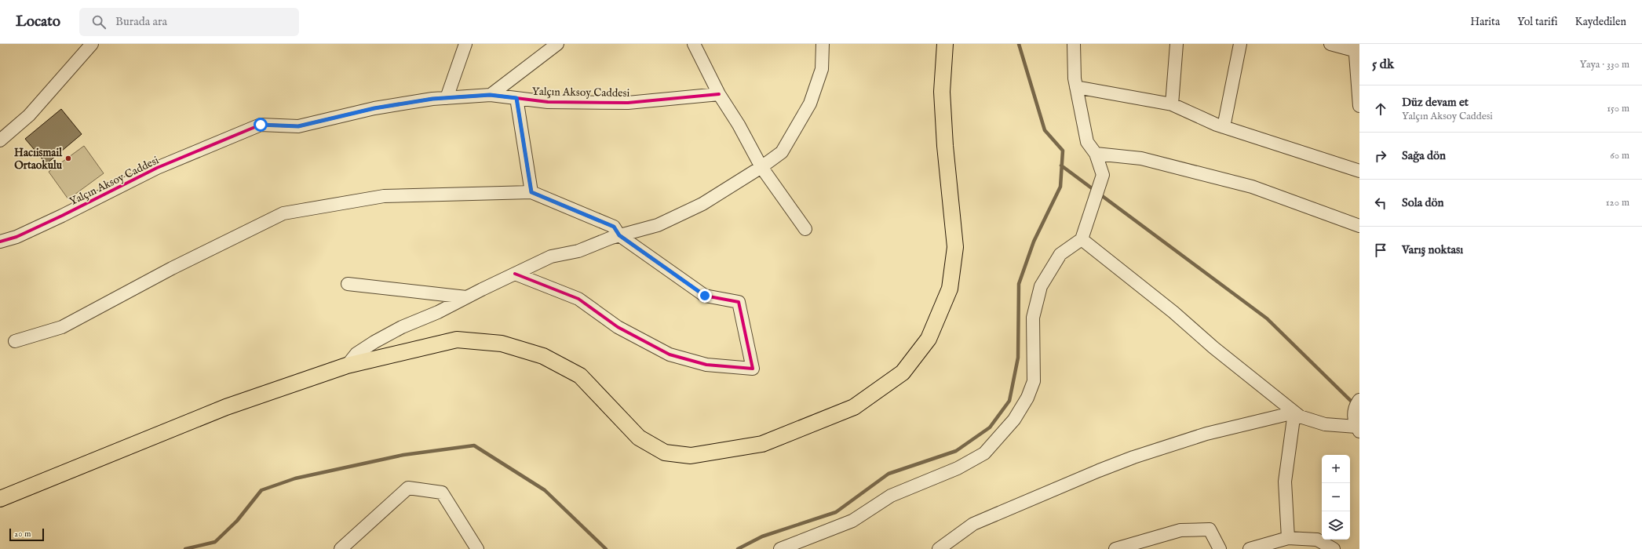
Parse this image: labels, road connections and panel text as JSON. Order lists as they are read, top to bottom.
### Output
{
  "streets": {
    "street": ["Yalçın Aksoy Caddesi"]
  },
  "places": ["Hacıismail Ortaokulu"],
  "scale_bar": "20 m",
  "page": {
    "header": "Locato",
    "search": "Burada ara",
    "nav": ["Harita", "Yol tarifi", "Kaydedilen"],
    "heading": ["5 dk", "Yaya · 330 m"],
    "list": [
      ["Düz devam et", "Yalçın Aksoy Caddesi", "150 m"],
      ["Sağa dön", "60 m"],
      ["Sola dön", "120 m"],
      "Varış noktası"
    ],
    "map_buttons": ["+", "−"],
    "scale": "20 m"
  }
}
